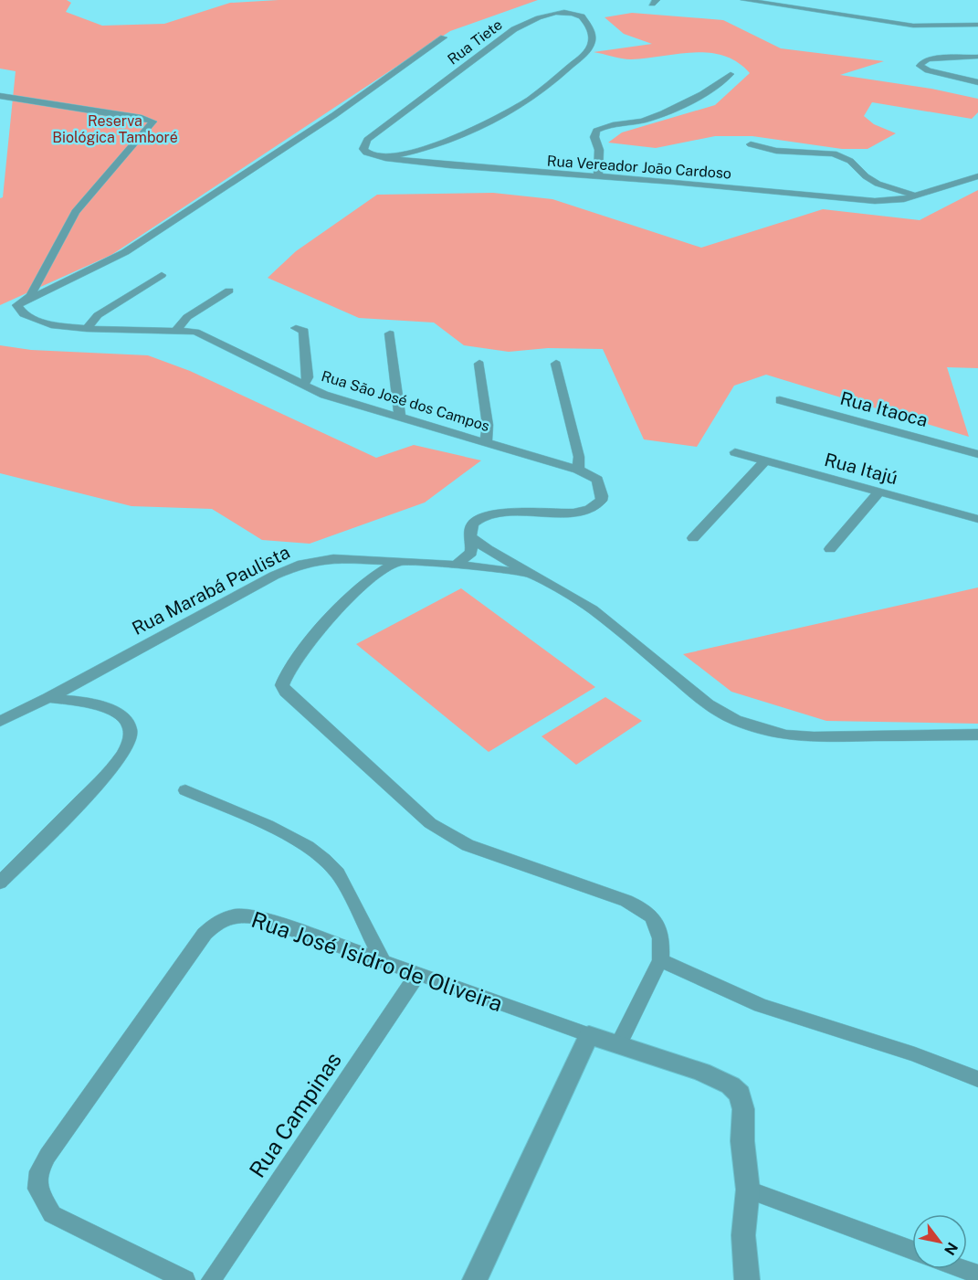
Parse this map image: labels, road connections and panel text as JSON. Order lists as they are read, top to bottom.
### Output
{
  "streets": {
    "street": [
      "Rua Tiete",
      "Rua Vereador João Cardoso",
      "Rua São José dos Campos",
      "Rua Itaoca",
      "Rua Itajú",
      "Rua Marabá Paulista",
      "Rua José Isidro de Oliveira",
      "Rua Campinas"
    ]
  },
  "crossings": [
    ["Rua Tiete", "Rua Vereador João Cardoso"],
    ["Rua São José dos Campos", "Rua Marabá Paulista"],
    ["Rua José Isidro de Oliveira", "Rua Campinas"]
  ],
  "parks": ["Reserva Biológica Tamboré"],
  "north": "bottom right"
}
